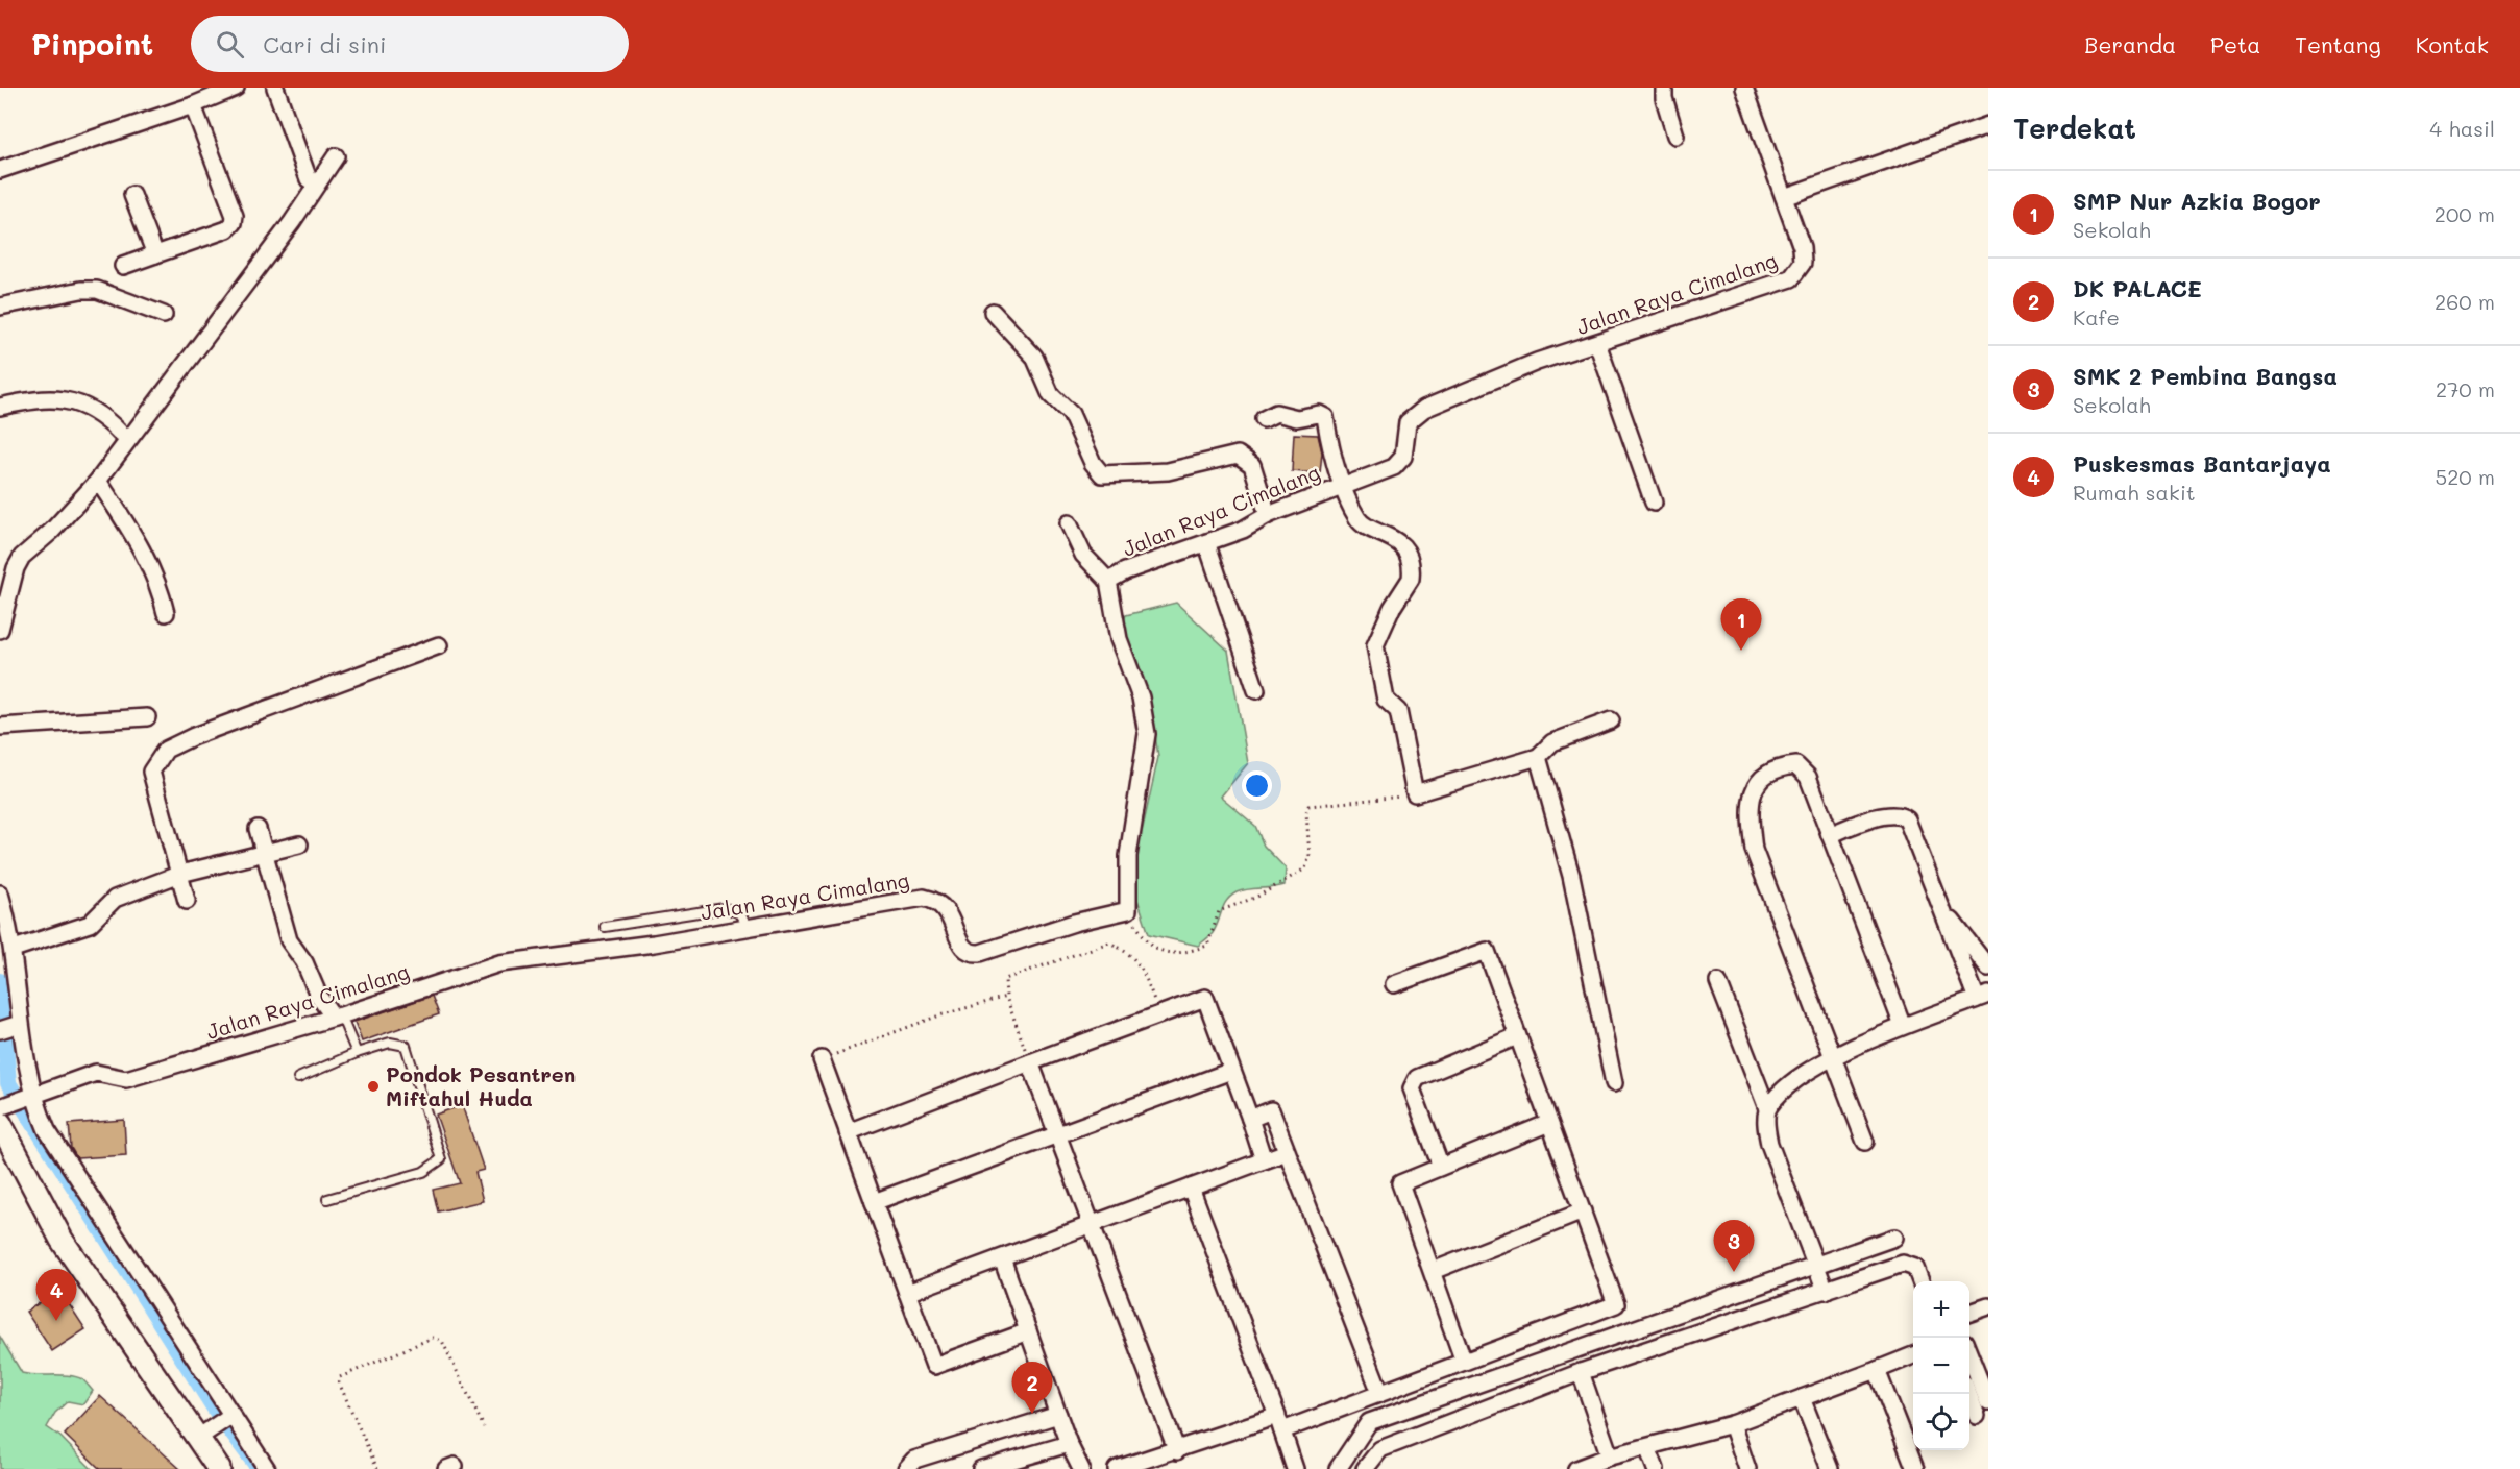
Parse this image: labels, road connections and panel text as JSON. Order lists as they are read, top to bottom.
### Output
{
  "streets": {
    "street": ["Jalan Raya Cimalang"]
  },
  "places": ["Pondok Pesantren Miftahul Huda"],
  "page": {
    "header": "Pinpoint",
    "search": "Cari di sini",
    "nav": [
      "Beranda",
      "Peta",
      "Tentang",
      "Kontak"
    ],
    "heading": ["Terdekat", "4 hasil"],
    "list": [
      {
        "mark": "1",
        "name": "SMP Nur Azkia Bogor",
        "note": "Sekolah",
        "value": "200 m"
      },
      {
        "mark": "2",
        "name": "DK PALACE",
        "note": "Kafe",
        "value": "260 m"
      },
      {
        "mark": "3",
        "name": "SMK 2 Pembina Bangsa",
        "note": "Sekolah",
        "value": "270 m"
      },
      {
        "mark": "4",
        "name": "Puskesmas Bantarjaya",
        "note": "Rumah sakit",
        "value": "520 m"
      }
    ],
    "pins": [
      "1",
      "3",
      "4",
      "2"
    ],
    "map_buttons": ["+", "−"]
  }
}
